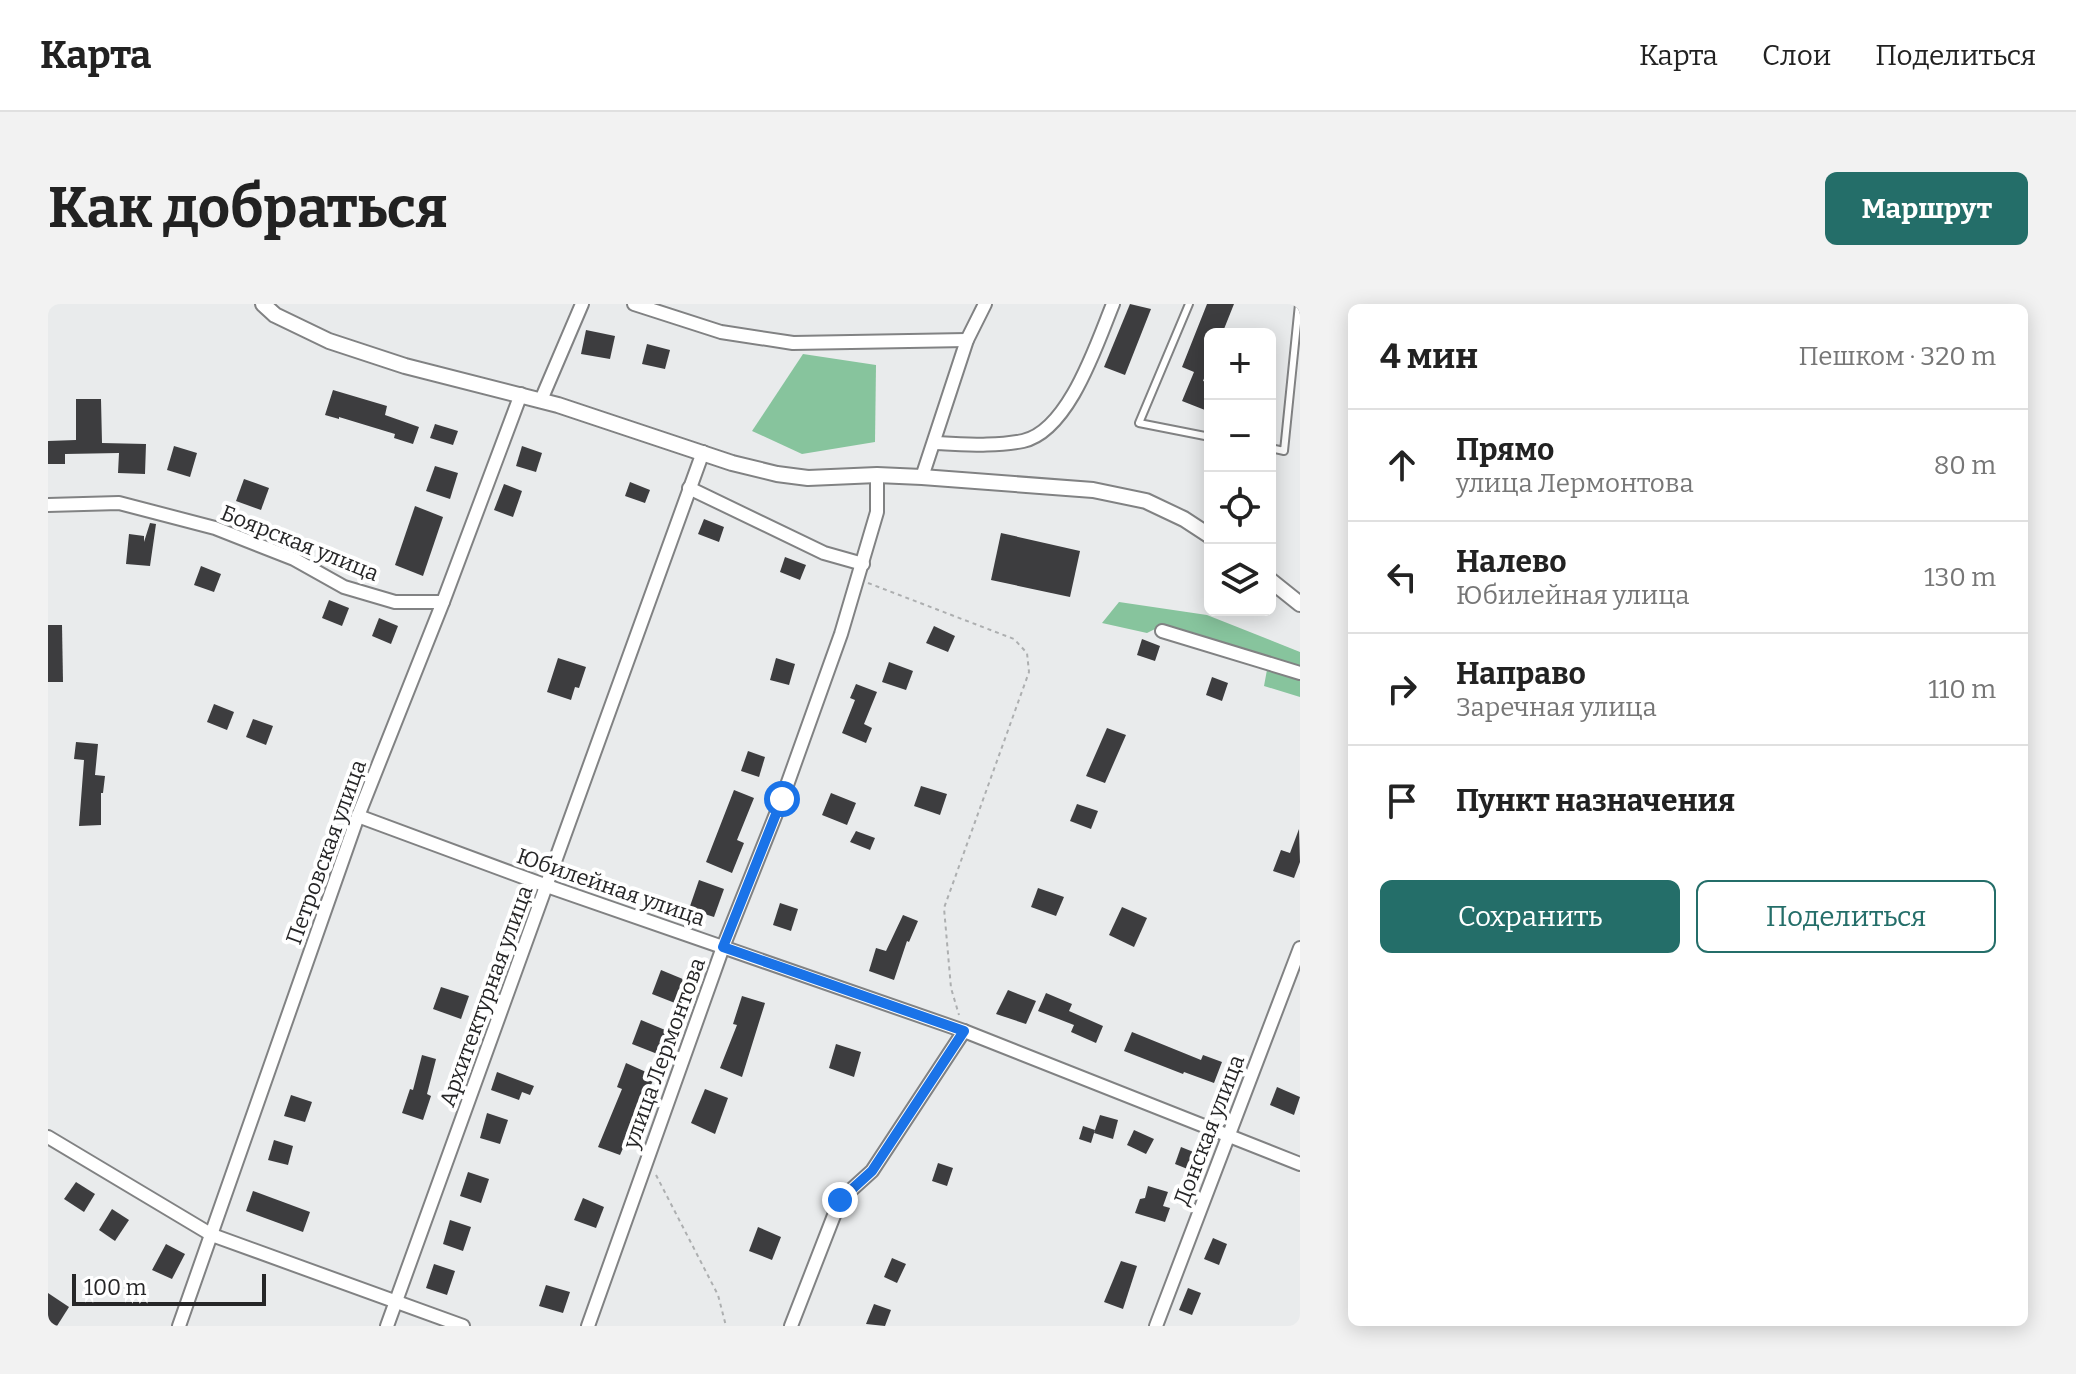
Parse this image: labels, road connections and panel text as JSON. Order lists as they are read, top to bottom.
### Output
{
  "streets": {
    "street": [
      "Боярская улица",
      "Петровская улица",
      "Юбилейная улица",
      "Архитектурная улица",
      "улица Лермонтова",
      "Донская улица"
    ]
  },
  "crossings": [
    ["Боярская улица", "Петровская улица"],
    ["Петровская улица", "Юбилейная улица"],
    ["Юбилейная улица", "Архитектурная улица"],
    ["Юбилейная улица", "улица Лермонтова"],
    ["Юбилейная улица", "Донская улица"]
  ],
  "scale_bar": "100 m",
  "page": {
    "header": "Карта",
    "nav": ["Карта", "Слои", "Поделиться"],
    "buttons": [
      "Маршрут",
      ["Сохранить", "Поделиться"]
    ],
    "title": "Как добраться",
    "heading": ["4 мин", "Пешком · 320 m"],
    "map_buttons": ["+", "−"],
    "list": [
      ["Прямо", "улица Лермонтова", "80 m"],
      ["Налево", "Юбилейная улица", "130 m"],
      ["Направо", "Заречная улица", "110 m"],
      "Пункт назначения"
    ],
    "scale": "100 m"
  }
}
